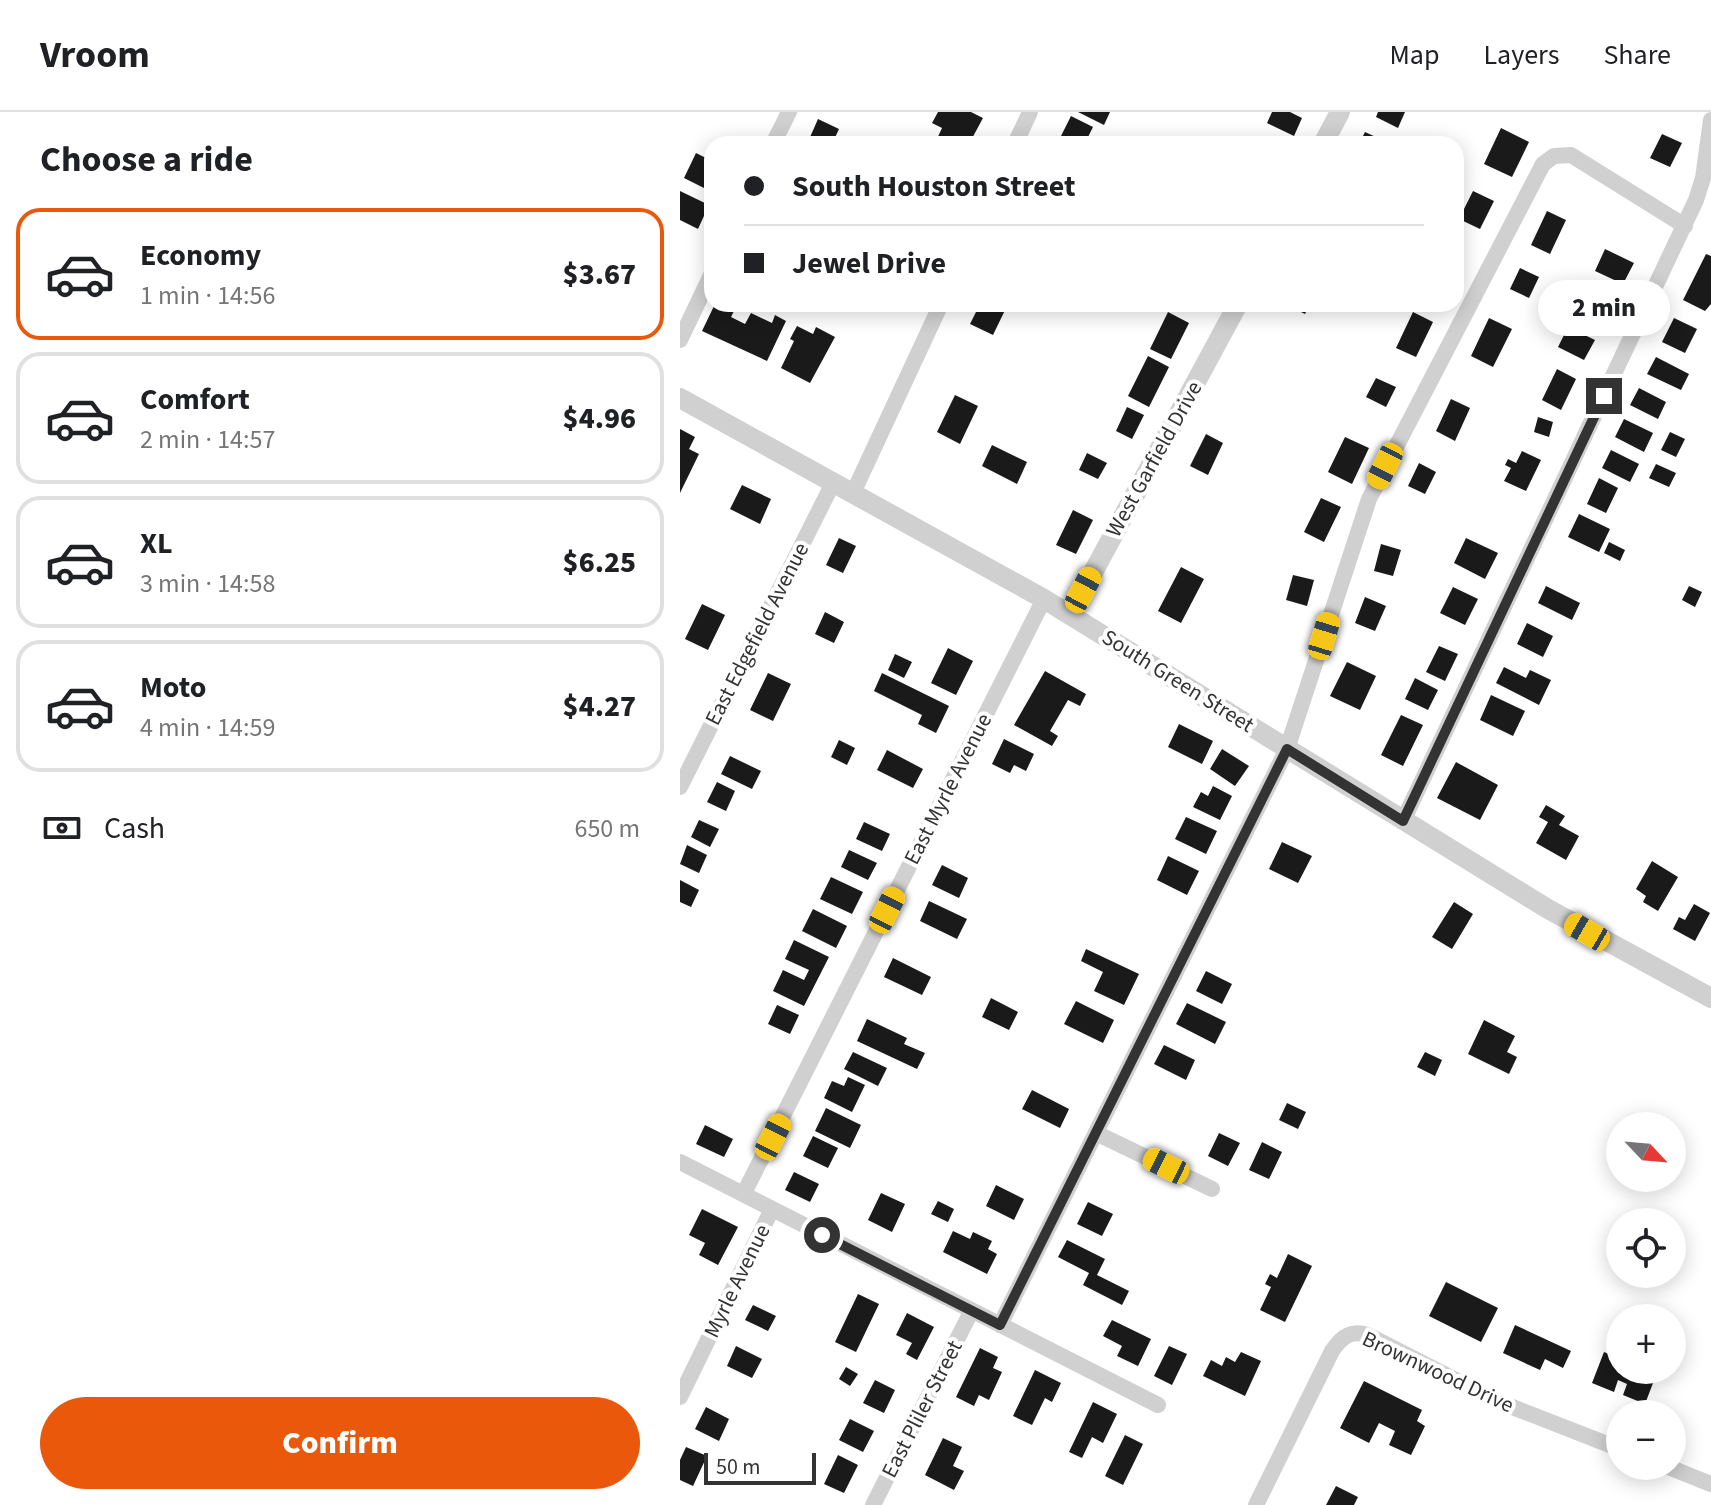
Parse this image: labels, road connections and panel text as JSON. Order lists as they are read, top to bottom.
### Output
{
  "streets": {
    "street": [
      "West Garfield Drive",
      "East Edgefield Avenue",
      "South Green Street",
      "East Myrle Avenue",
      "Myrle Avenue",
      "Brownwood Drive",
      "East Pliler Street"
    ]
  },
  "crossings": [
    ["West Garfield Drive", "South Green Street"],
    ["East Edgefield Avenue", "South Green Street"],
    ["South Green Street", "East Myrle Avenue"]
  ],
  "scale_bar": "50 m",
  "north": "bottom right",
  "page": {
    "header": "Vroom",
    "nav": ["Map", "Layers", "Share"],
    "heading": "Choose a ride",
    "banner": ["South Houston Street", "Jewel Drive"],
    "list": [
      {
        "name": "Economy",
        "note": "1 min · 14:56",
        "value": "$3.67"
      },
      {
        "name": "Comfort",
        "note": "2 min · 14:57",
        "value": "$4.96"
      },
      {
        "name": "XL",
        "note": "3 min · 14:58",
        "value": "$6.25"
      },
      {
        "name": "Moto",
        "note": "4 min · 14:59",
        "value": "$4.27"
      }
    ],
    "bubble": "2 min",
    "pay": ["Cash", "650 m"],
    "map_buttons": ["+", "−"],
    "buttons": "Confirm",
    "scale": "50 m"
  }
}
